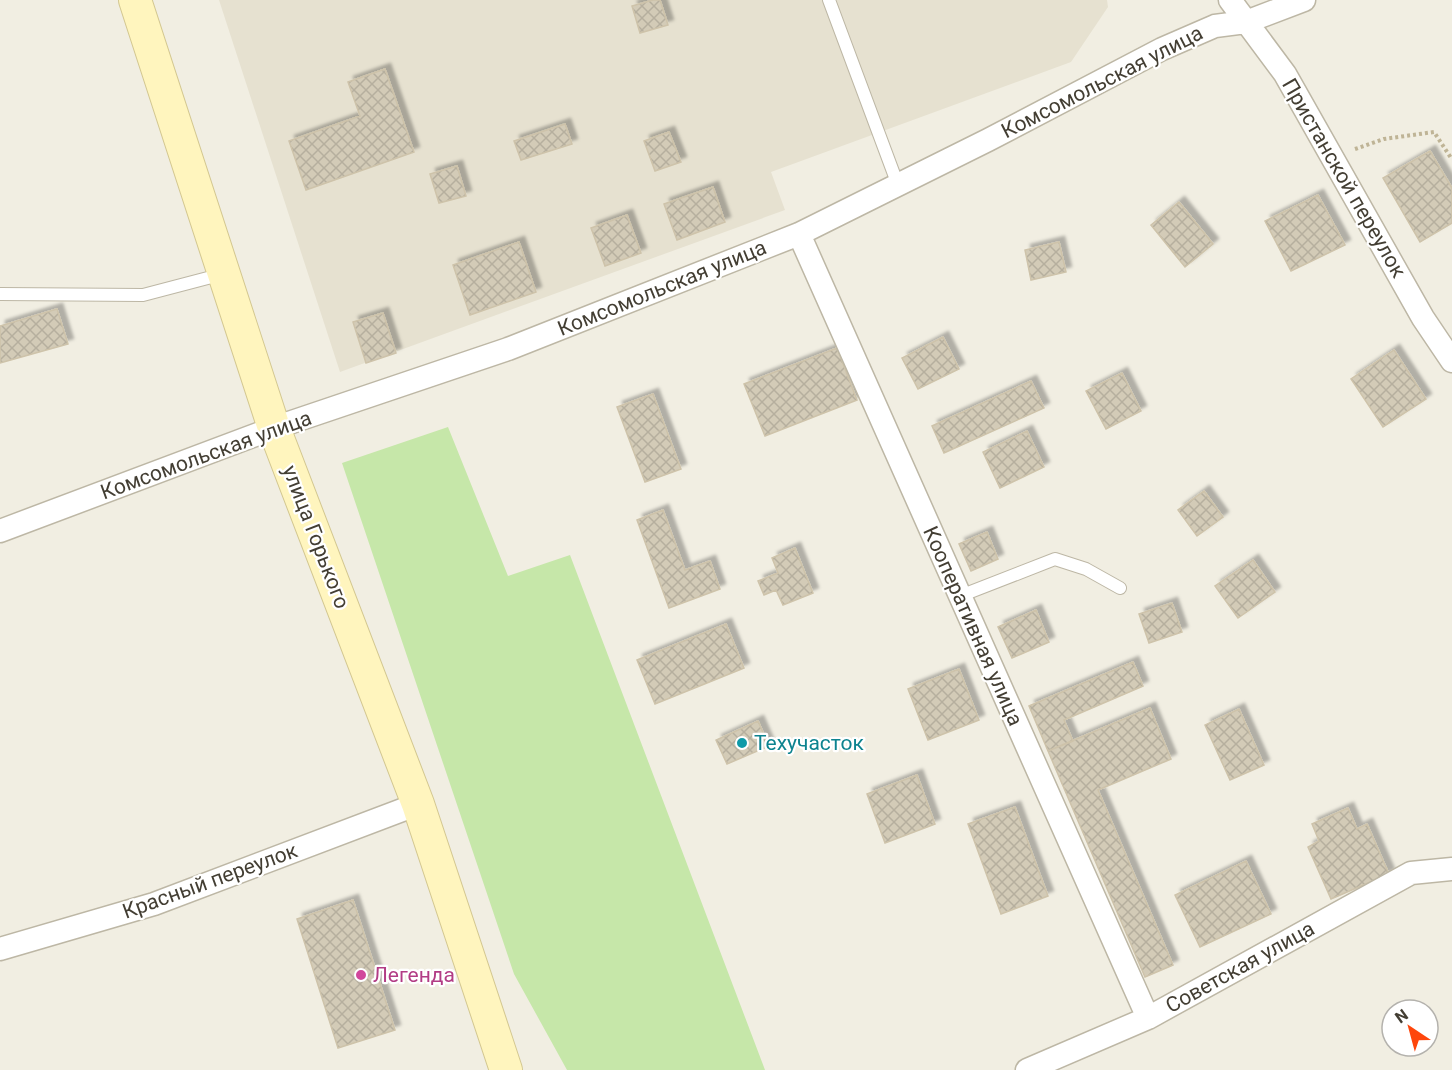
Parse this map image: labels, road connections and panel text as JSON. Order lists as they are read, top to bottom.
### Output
{
  "streets": {
    "main road": ["улица Горького"],
    "street": [
      "Комсомольская улица",
      "Пристанской переулок",
      "Кооперативная улица",
      "Красный переулок",
      "Советская улица"
    ]
  },
  "crossings": [
    ["Комсомольская улица", "Пристанской переулок"],
    ["Комсомольская улица", "улица Горького"],
    ["Комсомольская улица", "Кооперативная улица"],
    ["улица Горького", "Красный переулок"],
    ["Кооперативная улица", "Советская улица"]
  ],
  "places": ["Техучасток", "Легенда"],
  "north": "top left"
}
